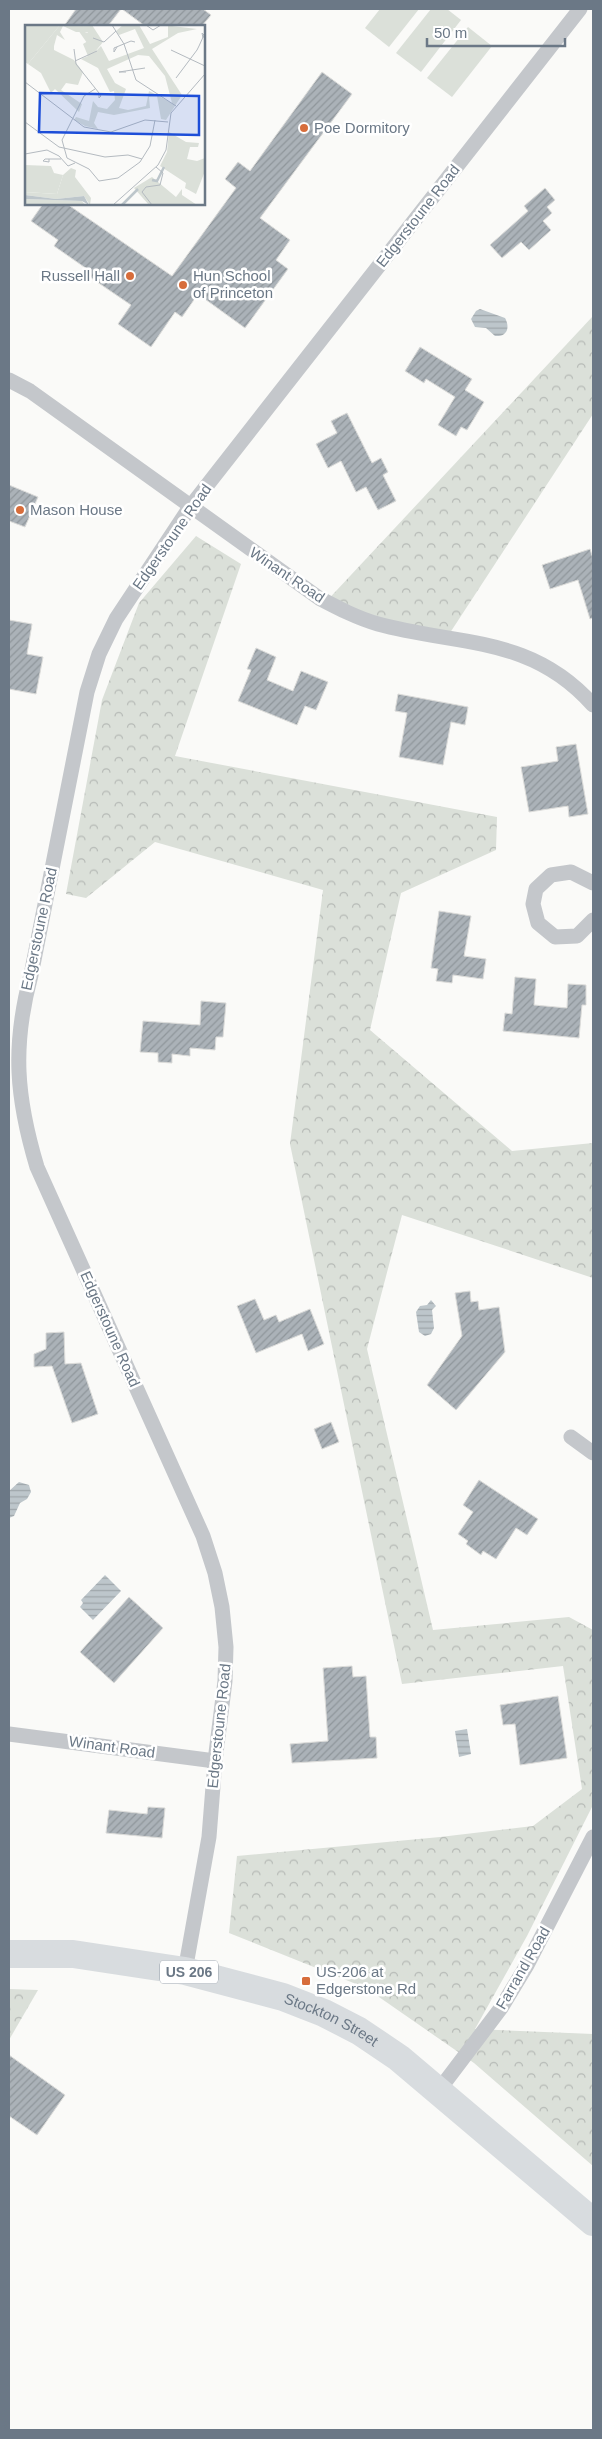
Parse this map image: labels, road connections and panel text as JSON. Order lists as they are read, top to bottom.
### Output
{
  "streets": {
    "highway": ["US 206", "Stockton Street"],
    "street": ["Edgerstoune Road", "Winant Road", "Farrand Road"]
  },
  "crossings": [
    ["Edgerstoune Road", "Winant Road"],
    ["Edgerstoune Road", "Stockton Street"],
    ["Farrand Road", "Stockton Street"]
  ],
  "places": {
    "other": [
      "Poe Dormitory",
      "Russell Hall",
      "Hun School of Princeton",
      "Mason House"
    ],
    "transit": ["US-206 at Edgerstone Rd"]
  },
  "scale_bar": "50 m"
}
